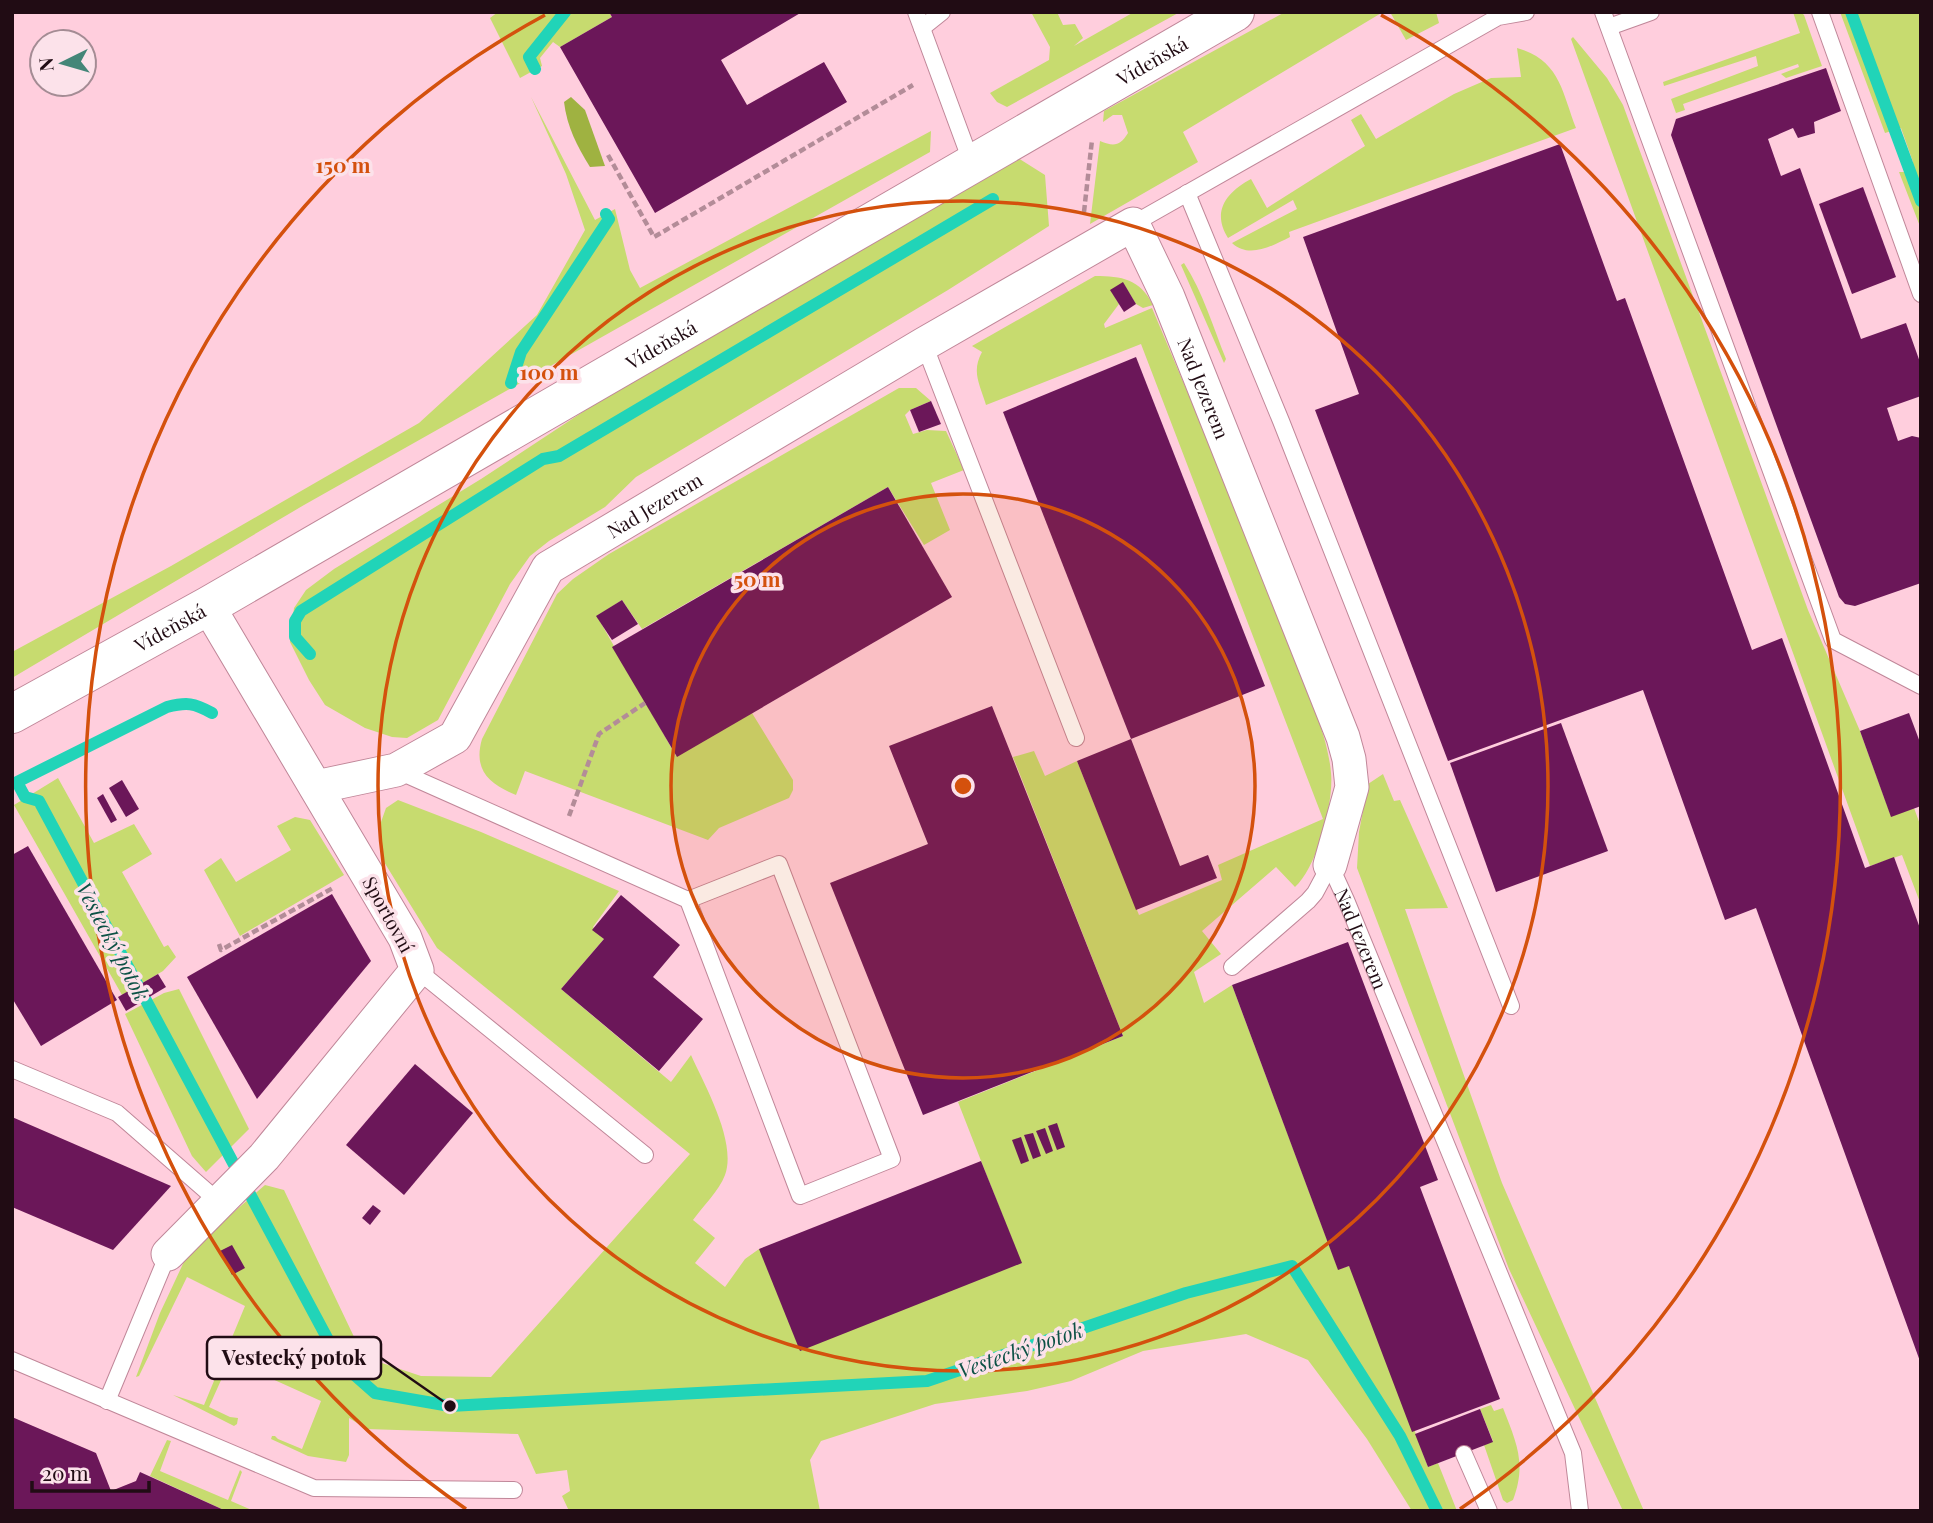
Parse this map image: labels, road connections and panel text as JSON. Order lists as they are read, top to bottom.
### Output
{
  "streets": {
    "main road": ["Vídeňská"],
    "street": ["Nad Jezerem", "Sportovní"]
  },
  "crossings": [
    ["Vídeňská", "Sportovní"],
    ["Nad Jezerem", "Sportovní"]
  ],
  "water": ["Vestecký potok"],
  "places": ["Vestecký potok"],
  "scale_bar": "20 m",
  "north": "left",
  "rings": ["150 m", "100 m", "50 m"]
}
